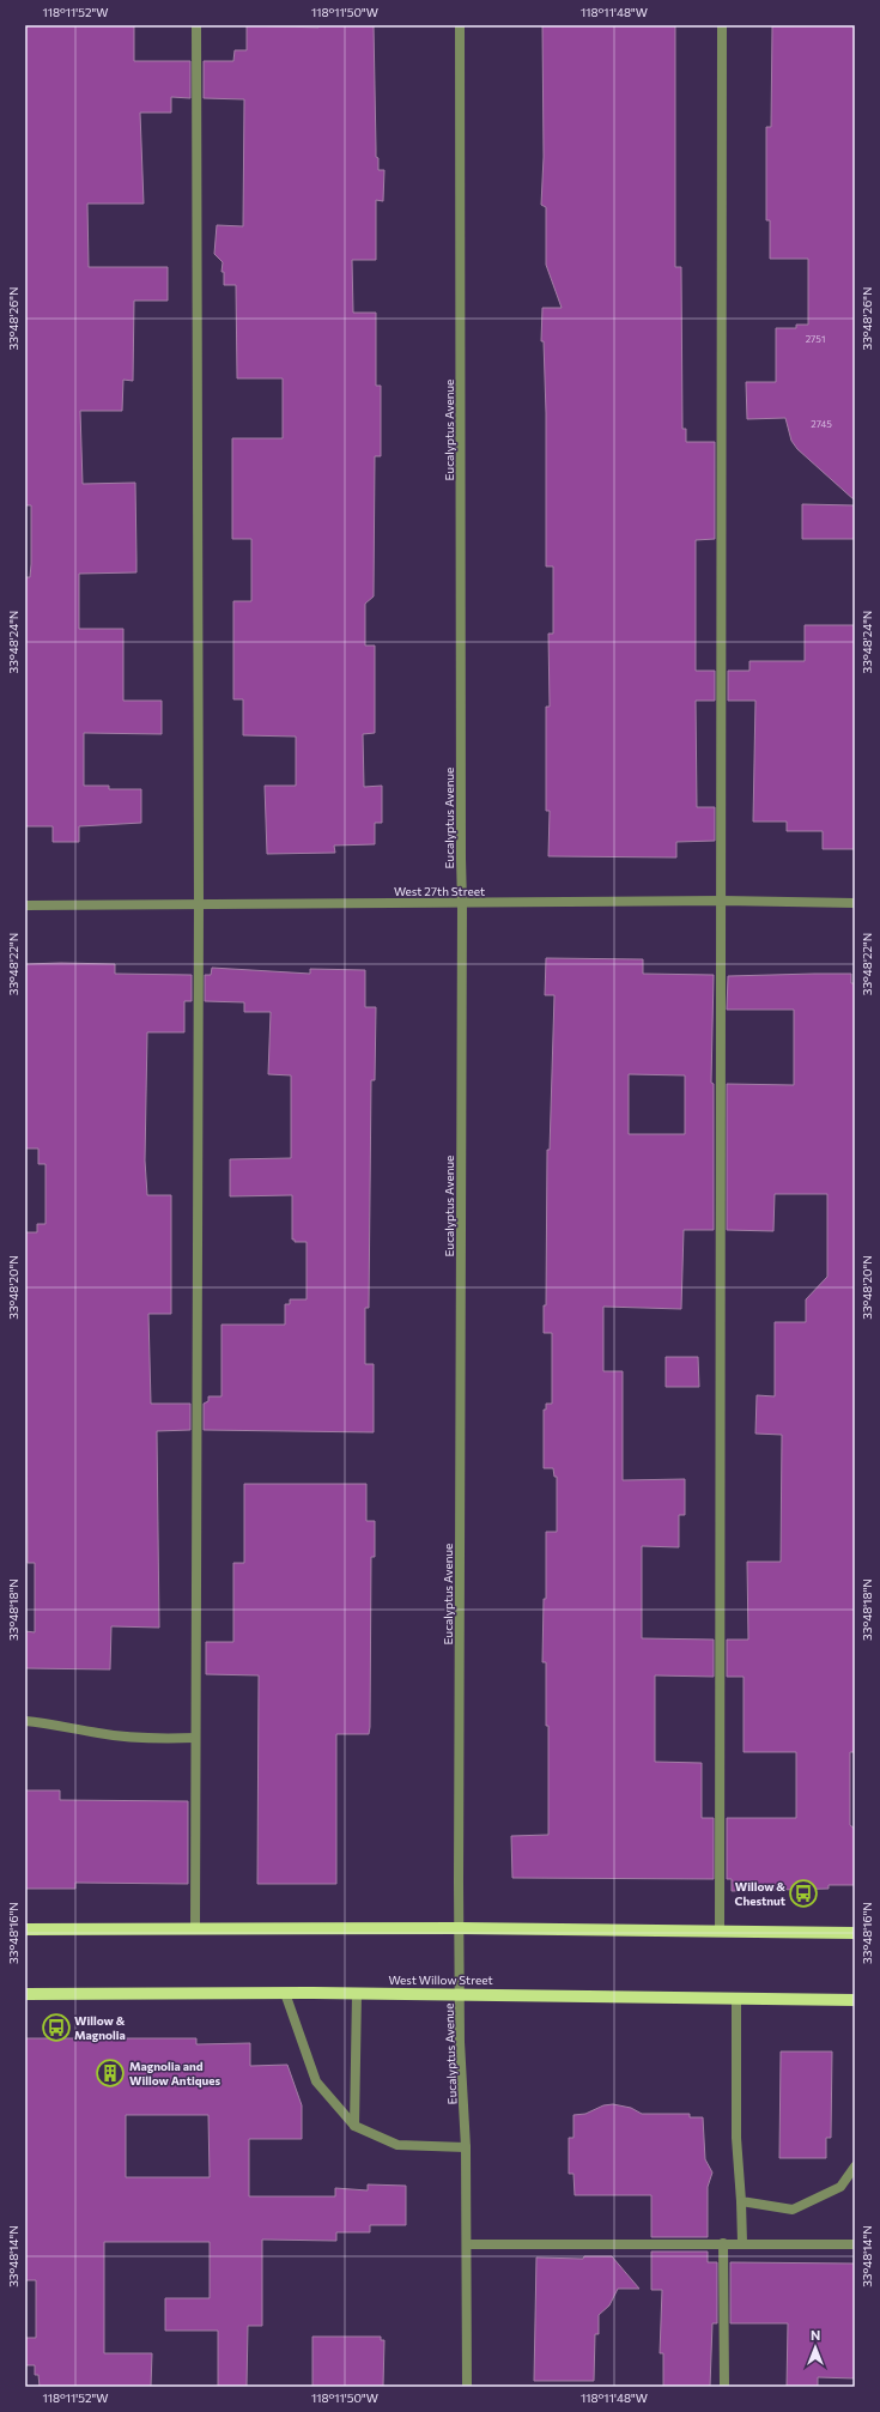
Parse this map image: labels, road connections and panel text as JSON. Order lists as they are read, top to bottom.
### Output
{
  "streets": {
    "main road": ["West Willow Street"],
    "street": ["Eucalyptus Avenue", "West 27th Street"]
  },
  "crossings": [
    ["Eucalyptus Avenue", "West 27th Street"],
    ["Eucalyptus Avenue", "West Willow Street"]
  ],
  "places": {
    "bus stop": ["Willow & Chestnut", "Willow & Magnolia"],
    "building": ["Magnolia and Willow Antiques"]
  },
  "house_numbers": ["2751", "2745"],
  "north": "top",
  "coordinates": [
    "118°11'52\"W",
    "118°11'50\"W",
    "118°11'48\"W",
    "33°48'26\"N",
    "33°48'24\"N",
    "33°48'22\"N",
    "33°48'20\"N",
    "33°48'18\"N",
    "33°48'16\"N",
    "33°48'14\"N"
  ]
}
